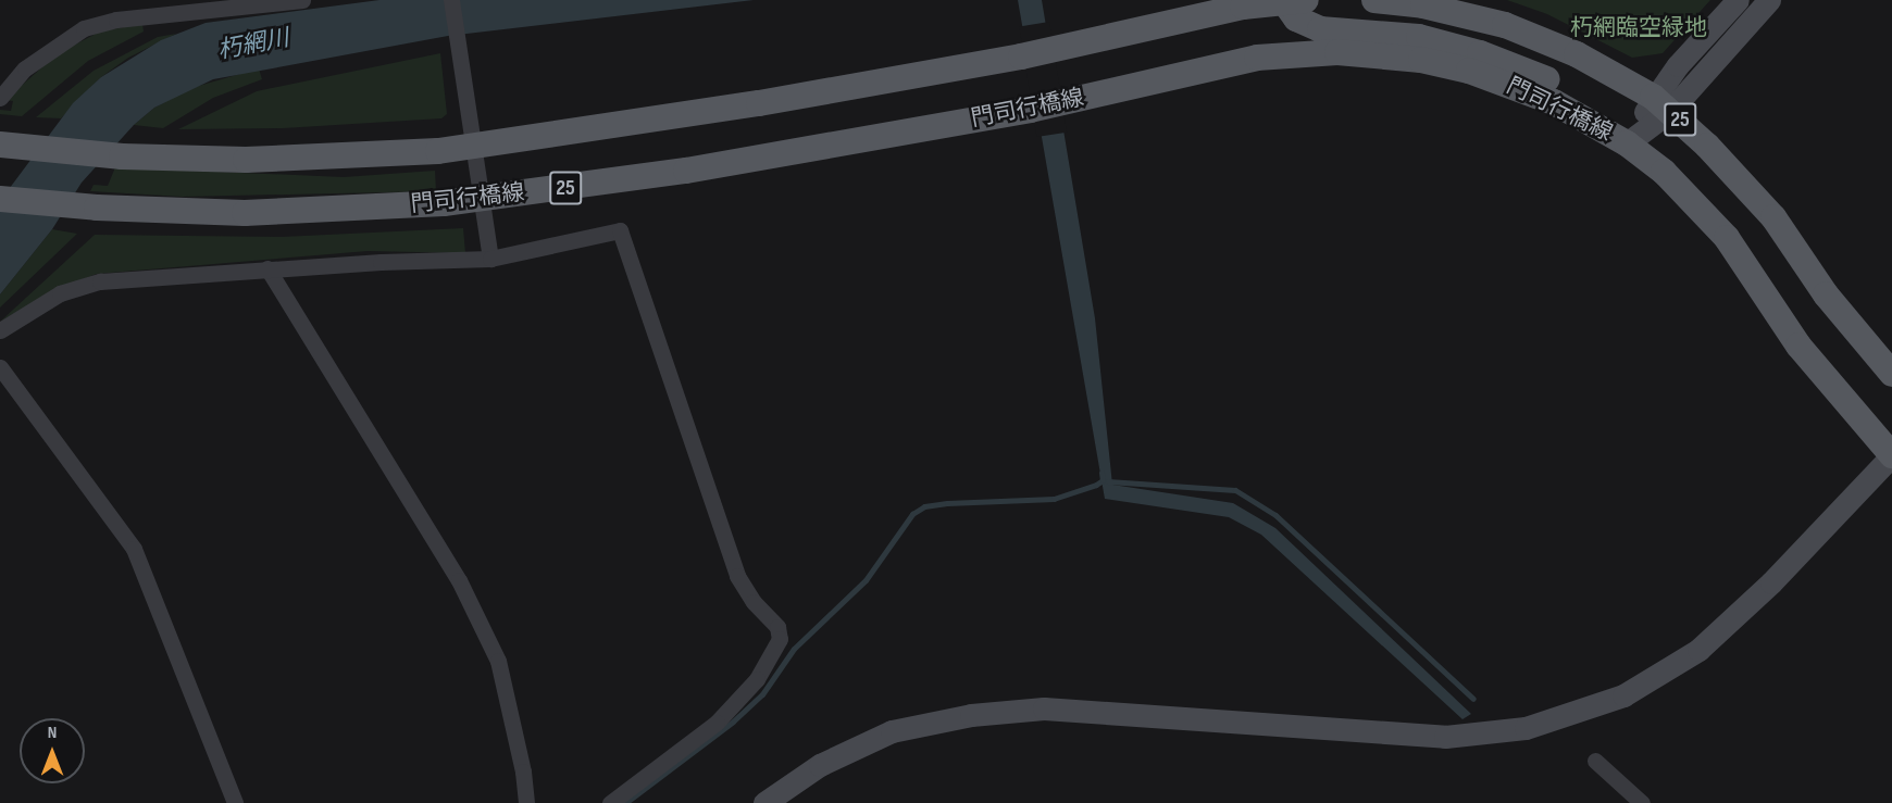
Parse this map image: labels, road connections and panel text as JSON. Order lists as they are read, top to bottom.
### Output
{
  "streets": {
    "main road": ["門司行橋線", "25"]
  },
  "water": ["朽網川"],
  "parks": ["朽網臨空緑地"],
  "north": "top"
}
